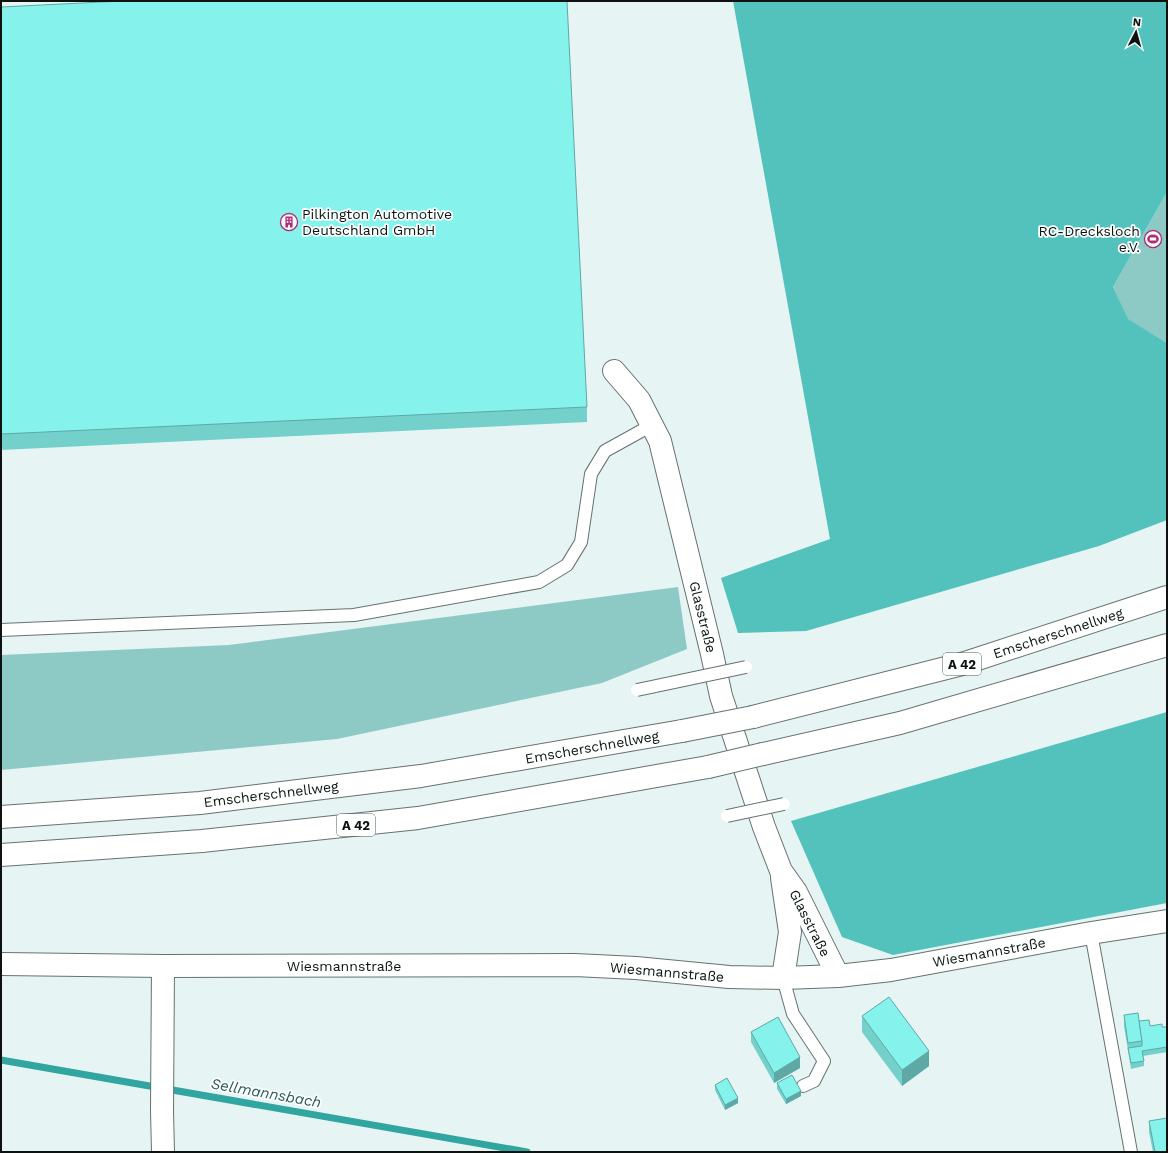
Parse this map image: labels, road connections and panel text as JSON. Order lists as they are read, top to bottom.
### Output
{
  "streets": {
    "main road": [
      "Glasstraße",
      "Emscherschnellweg",
      "A 42",
      "Wiesmannstraße"
    ]
  },
  "crossings": [
    ["Glasstraße", "Wiesmannstraße"]
  ],
  "water": ["Sellmannsbach"],
  "places": {
    "building": ["Pilkington Automotive Deutschland GmbH"],
    "sports": ["RC-Drecksloch e.V."]
  },
  "north": "top"
}
